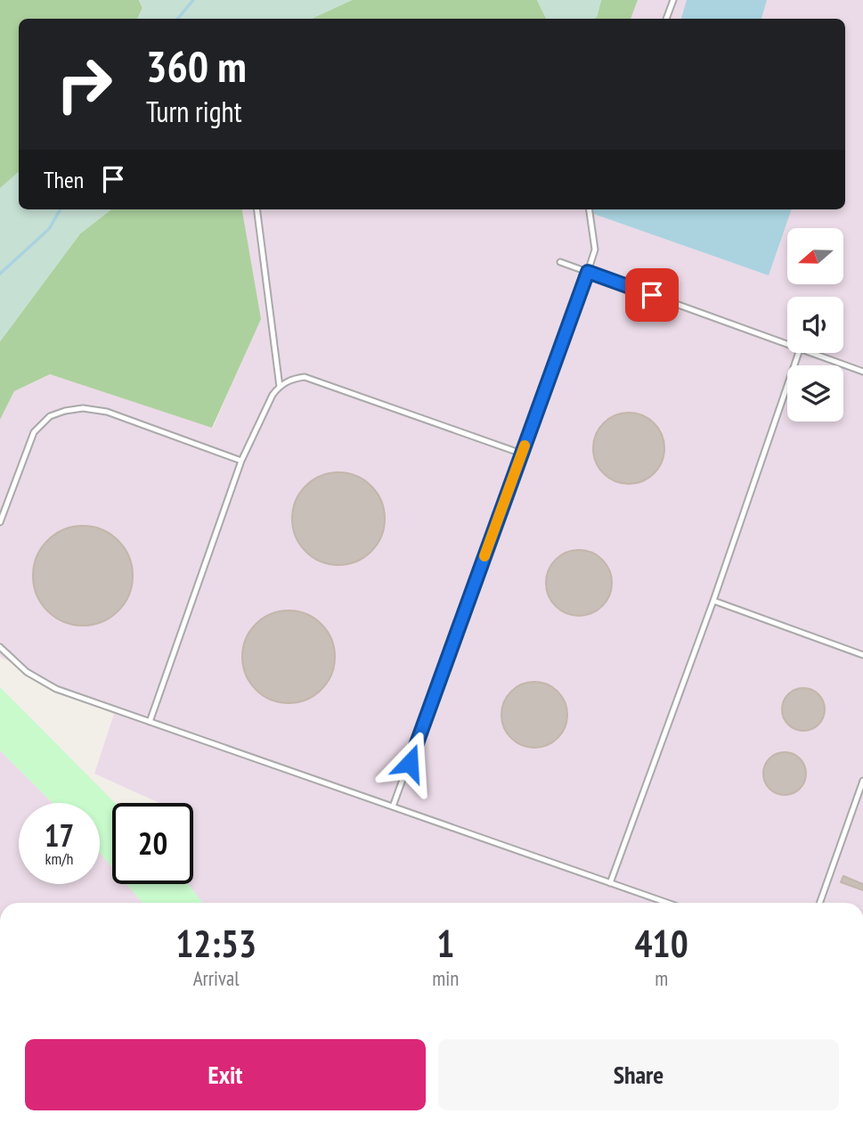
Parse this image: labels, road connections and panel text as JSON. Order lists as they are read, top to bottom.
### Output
{
  "north": "left",
  "page": {
    "turn": ["360 m", "Turn right"],
    "then": "Then",
    "speed": "17 km/h",
    "limit": "20",
    "eta": [
      "12:53",
      "Arrival",
      "1",
      "min",
      "410",
      "m"
    ],
    "buttons": ["Exit", "Share"]
  }
}
